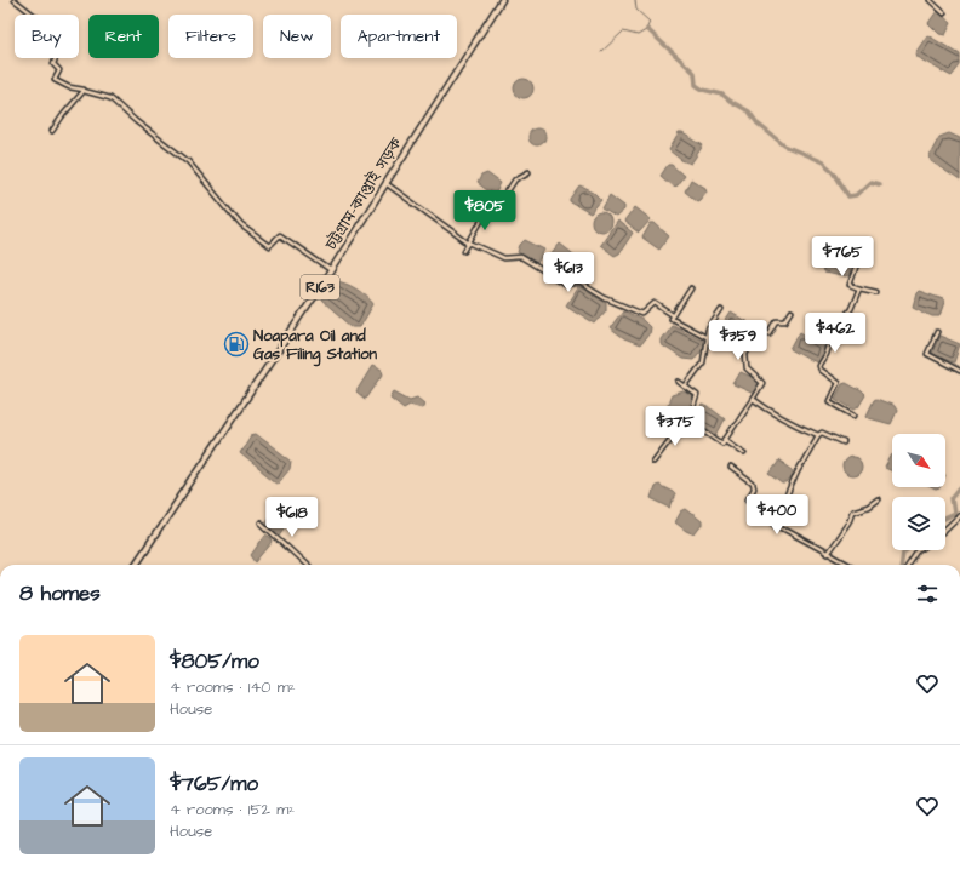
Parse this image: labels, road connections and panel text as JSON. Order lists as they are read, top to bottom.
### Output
{
  "streets": {
    "main road": ["চট্টগ্রাম-কাপ্তাই সড়ক", "R163"]
  },
  "places": {
    "fuel station": ["Noapara Oil and Gas Filing Station"]
  },
  "north": "bottom right",
  "page": {
    "chip": [
      "Buy",
      "Rent",
      "Filters",
      "New",
      "Apartment"
    ],
    "price": [
      "$805",
      "$765",
      "$613",
      "$462",
      "$359",
      "$375",
      "$400",
      "$618"
    ],
    "heading": "8 homes",
    "list": [
      {
        "name": "$805/mo",
        "note": "4 rooms · 140 m² · House"
      },
      {
        "name": "$765/mo",
        "note": "4 rooms · 152 m² · House"
      }
    ]
  }
}
